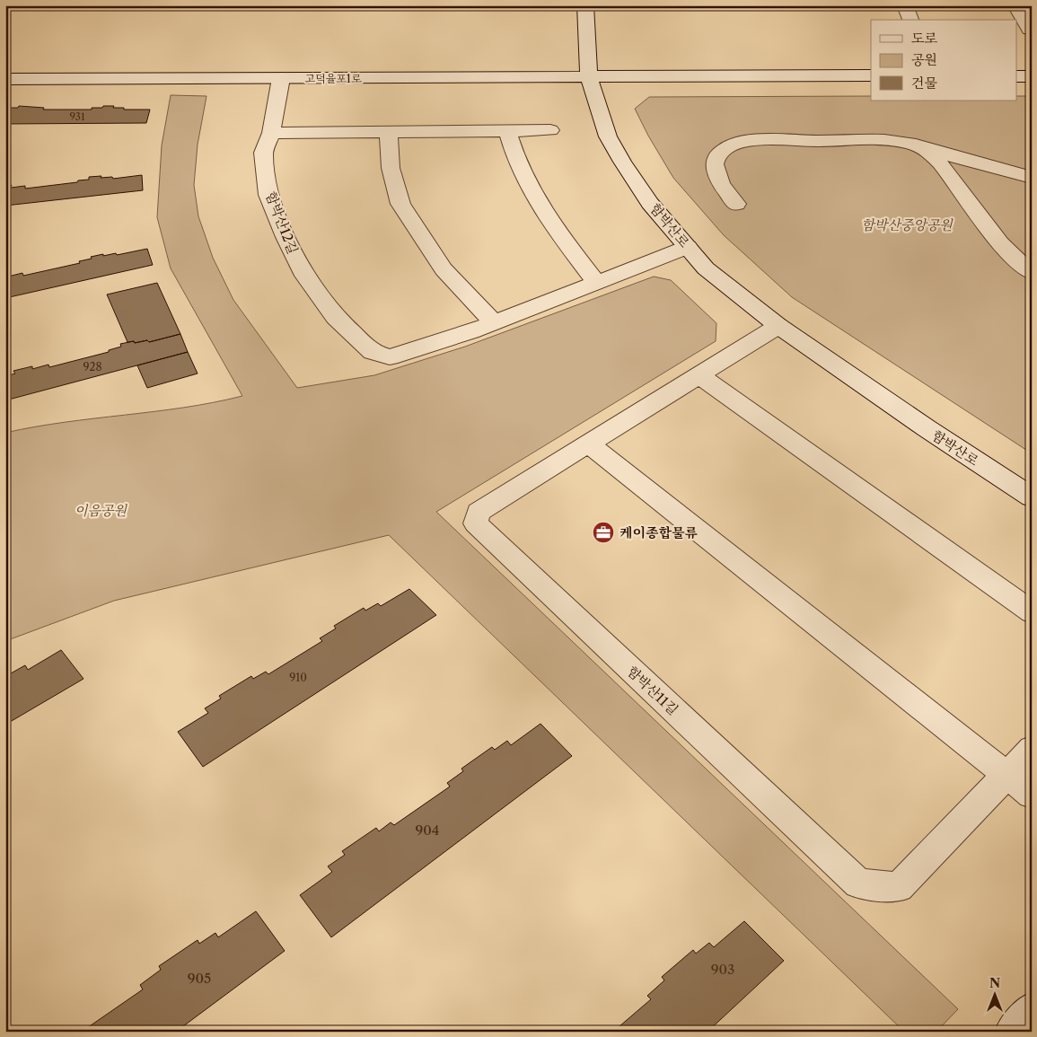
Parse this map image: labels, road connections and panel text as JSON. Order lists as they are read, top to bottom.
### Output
{
  "streets": {
    "street": [
      "고덕율포1로",
      "함박산12길",
      "함박산로",
      "함박산11길"
    ]
  },
  "crossings": [
    ["고덕율포1로", "함박산12길"],
    ["고덕율포1로", "함박산로"],
    ["함박산12길", "함박산로"],
    ["함박산로", "함박산11길"]
  ],
  "parks": ["함박산중앙공원", "이음공원"],
  "places": {
    "office": ["케이종합물류"]
  },
  "house_numbers": [
    "931",
    "928",
    "910",
    "904",
    "903",
    "905"
  ],
  "legend": ["도로", "공원", "건물"],
  "north": "top"
}
